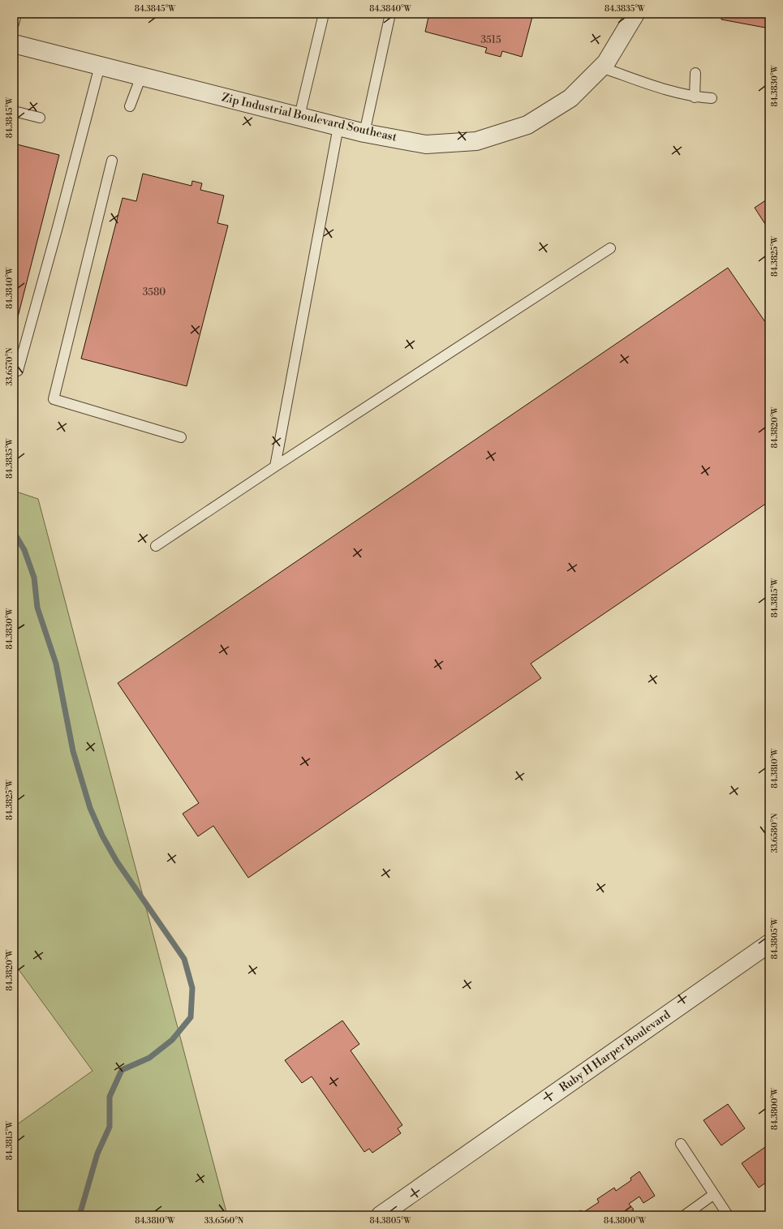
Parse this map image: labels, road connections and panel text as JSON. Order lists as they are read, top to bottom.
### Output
{
  "streets": {
    "street": ["Zip Industrial Boulevard Southeast", "Ruby H Harper Boulevard"]
  },
  "house_numbers": ["3515", "3580"],
  "coordinates": [
    "84.3845°W",
    "84.3840°W",
    "84.3835°W",
    "84.3830°W",
    "84.3825°W",
    "33.6570°N",
    "84.3820°W",
    "84.3815°W",
    "84.3810°W",
    "33.6580°N",
    "84.3805°W",
    "84.3800°W",
    "33.6560°N"
  ]
}
